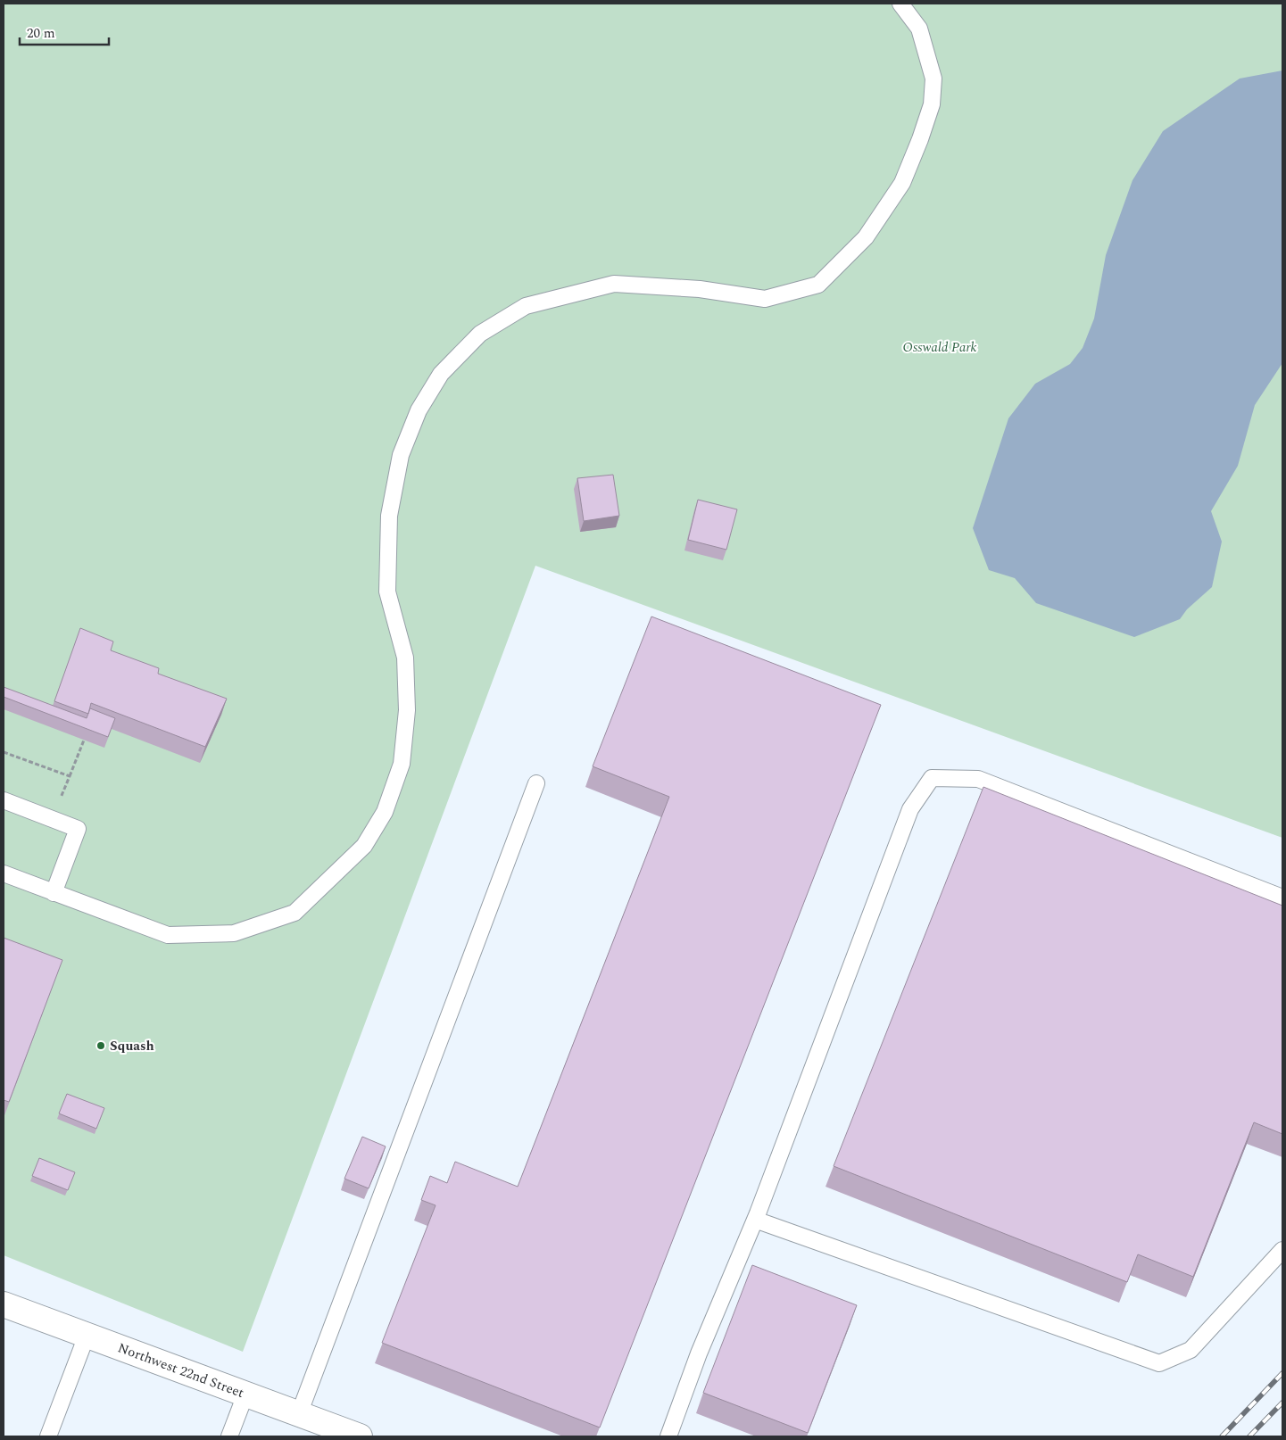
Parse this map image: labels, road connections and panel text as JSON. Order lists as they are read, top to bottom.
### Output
{
  "streets": {
    "street": ["Northwest 22nd Street"]
  },
  "parks": ["Osswald Park"],
  "places": ["Squash"],
  "scale_bar": "20 m"
}
